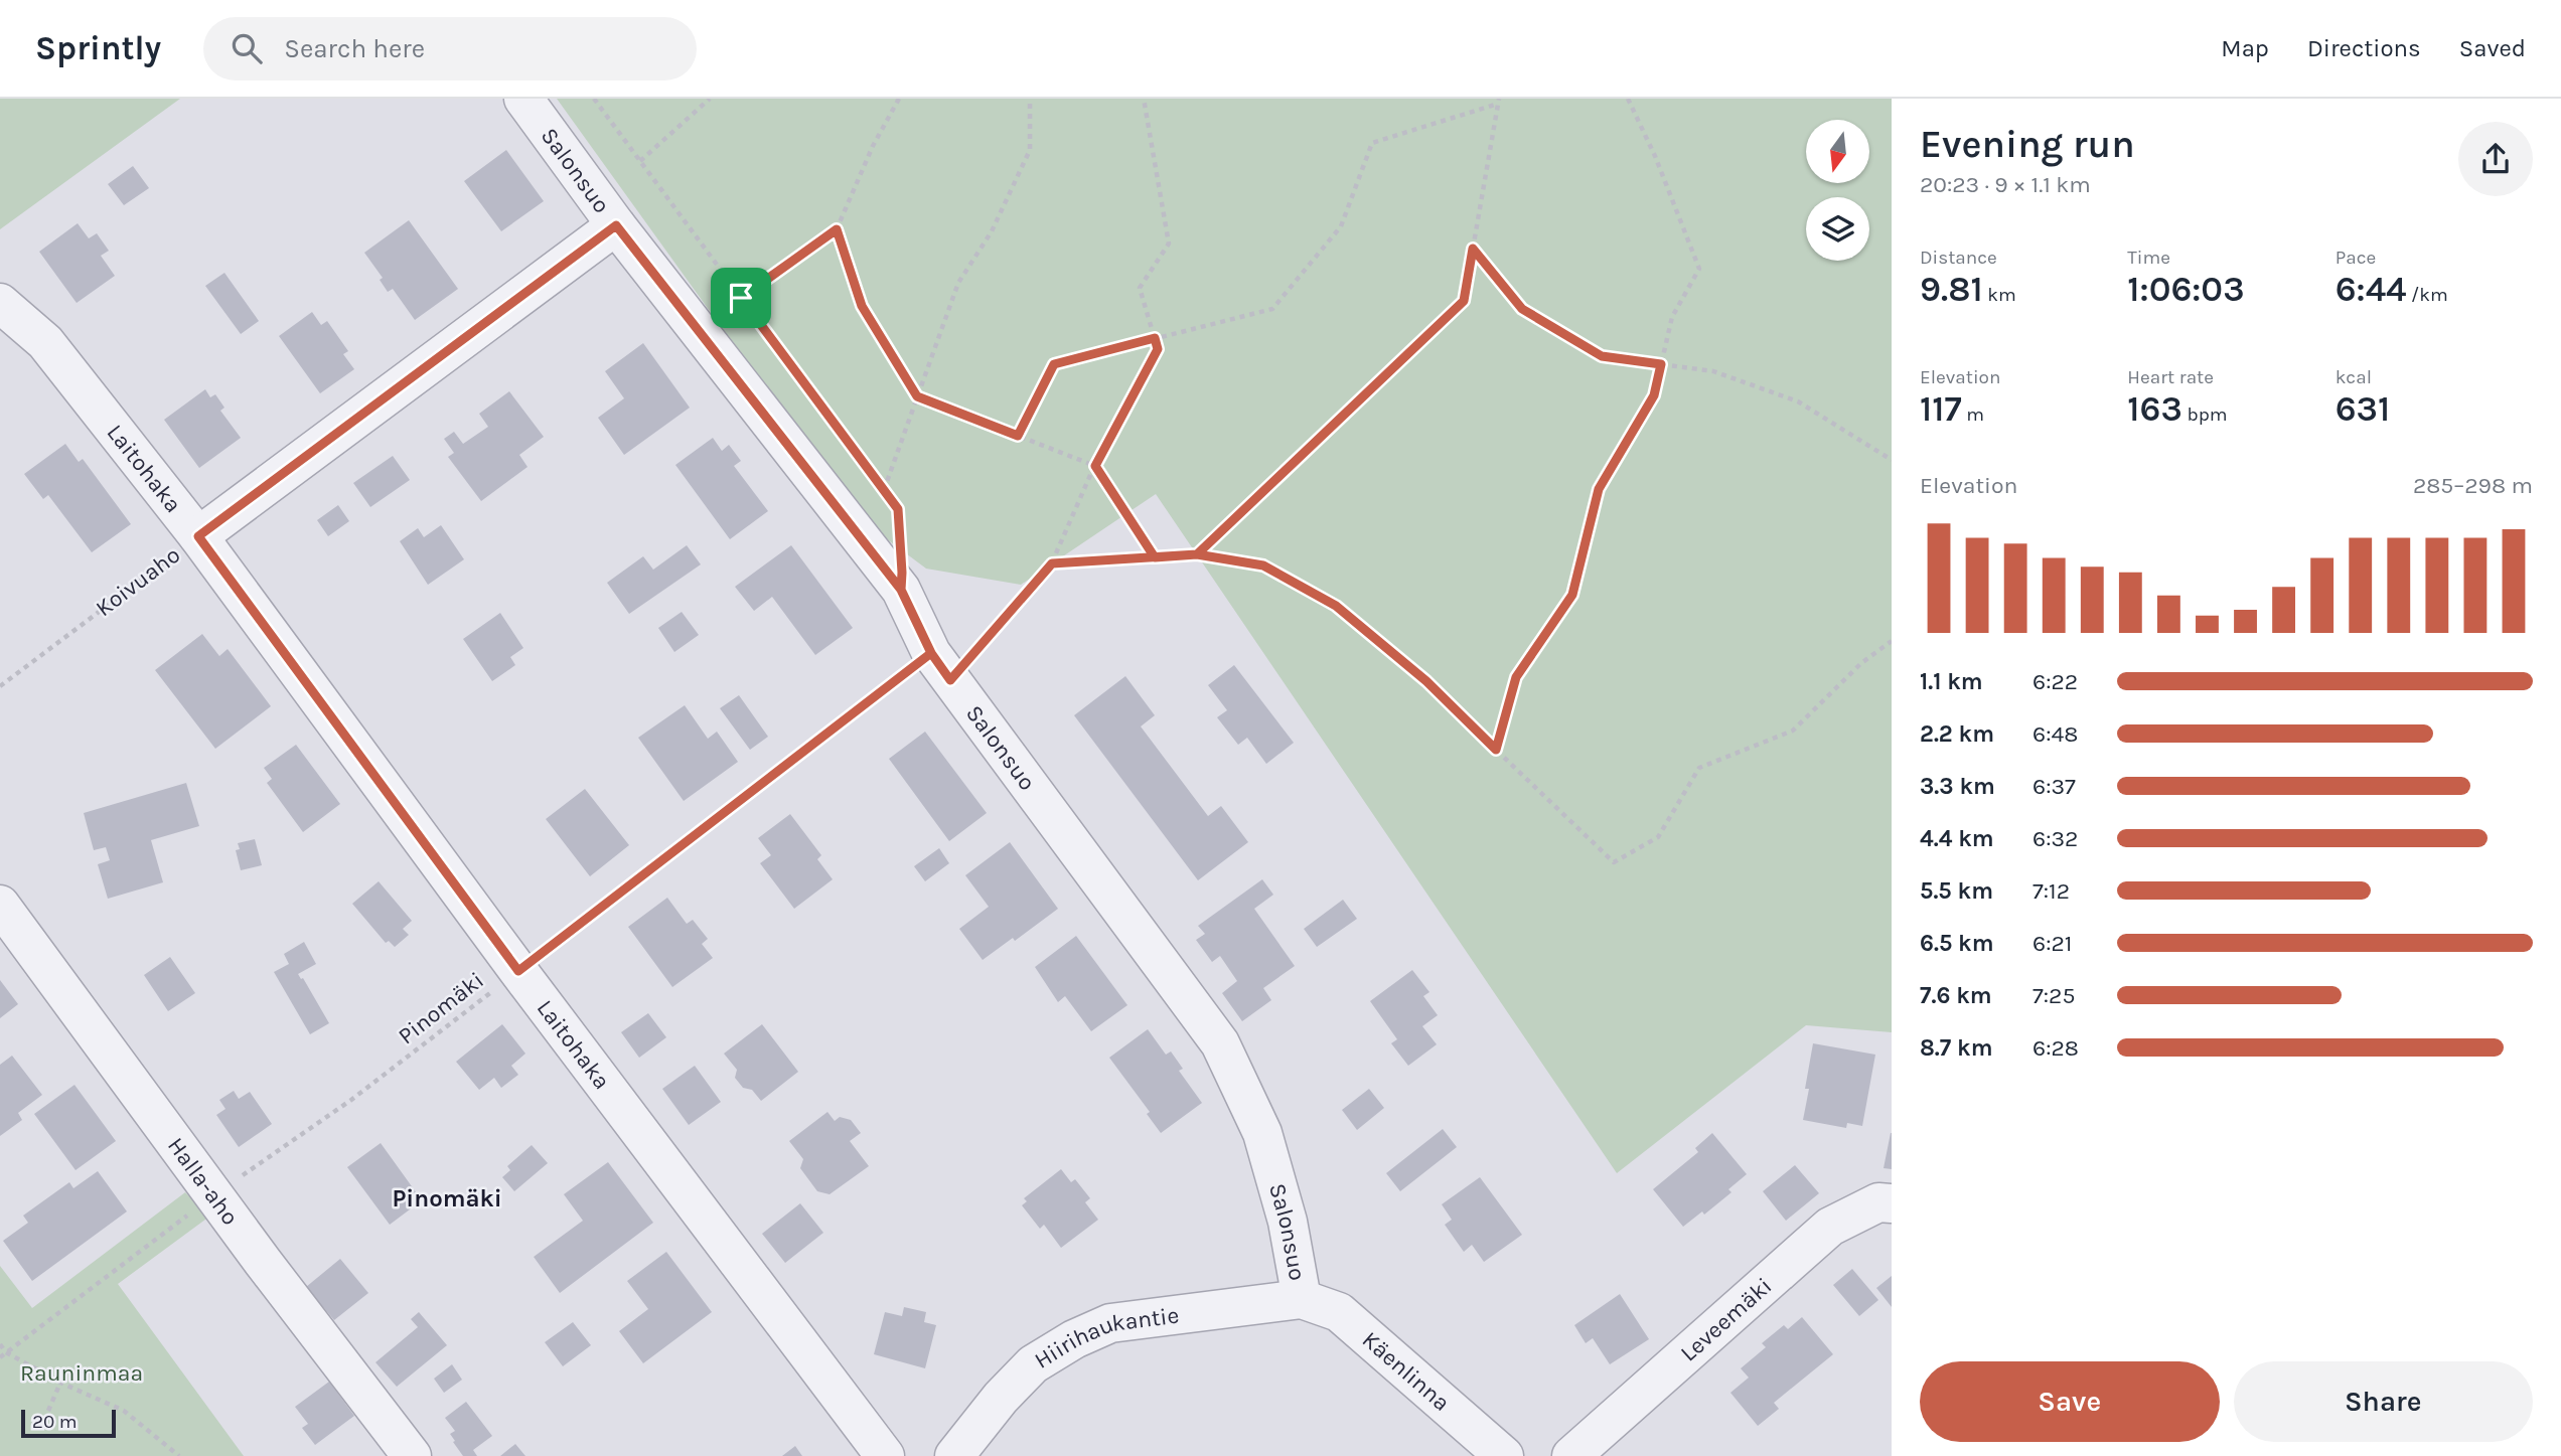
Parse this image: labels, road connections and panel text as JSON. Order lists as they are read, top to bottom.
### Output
{
  "streets": {
    "street": [
      "Salonsuo",
      "Laitohaka",
      "Koivuaho",
      "Halla-aho",
      "Leveemäki",
      "Hiirihaukantie",
      "Käenlinna"
    ],
    "path": ["Pinomäki"]
  },
  "crossings": [
    ["Salonsuo", "Koivuaho"],
    ["Salonsuo", "Pinomäki"],
    ["Salonsuo", "Hiirihaukantie"],
    ["Salonsuo", "Käenlinna"],
    ["Laitohaka", "Koivuaho"],
    ["Laitohaka", "Pinomäki"],
    ["Pinomäki", "Halla-aho"],
    ["Hiirihaukantie", "Käenlinna"]
  ],
  "districts": ["Pinomäki"],
  "parks": ["Rauninmaa"],
  "scale_bar": "20 m",
  "north": "bottom",
  "page": {
    "header": "Sprintly",
    "search": "Search here",
    "nav": ["Map", "Directions", "Saved"],
    "heading": ["Evening run", "20:23 · 9 × 1.1 km"],
    "stats": [
      ["Distance", "9.81 km"],
      ["Time", "1:06:03"],
      ["Pace", "6:44 /km"],
      ["Elevation", "117 m"],
      ["Heart rate", "163 bpm"],
      ["kcal", "631"]
    ],
    "chart": ["Elevation", "285–298 m"],
    "list": [
      {
        "name": "1.1 km",
        "note": "6:22"
      },
      {
        "name": "2.2 km",
        "note": "6:48"
      },
      {
        "name": "3.3 km",
        "note": "6:37"
      },
      {
        "name": "4.4 km",
        "note": "6:32"
      },
      {
        "name": "5.5 km",
        "note": "7:12"
      },
      {
        "name": "6.5 km",
        "note": "6:21"
      },
      {
        "name": "7.6 km",
        "note": "7:25"
      },
      {
        "name": "8.7 km",
        "note": "6:28"
      }
    ],
    "buttons": ["Save", "Share"],
    "scale": "20 m"
  }
}
